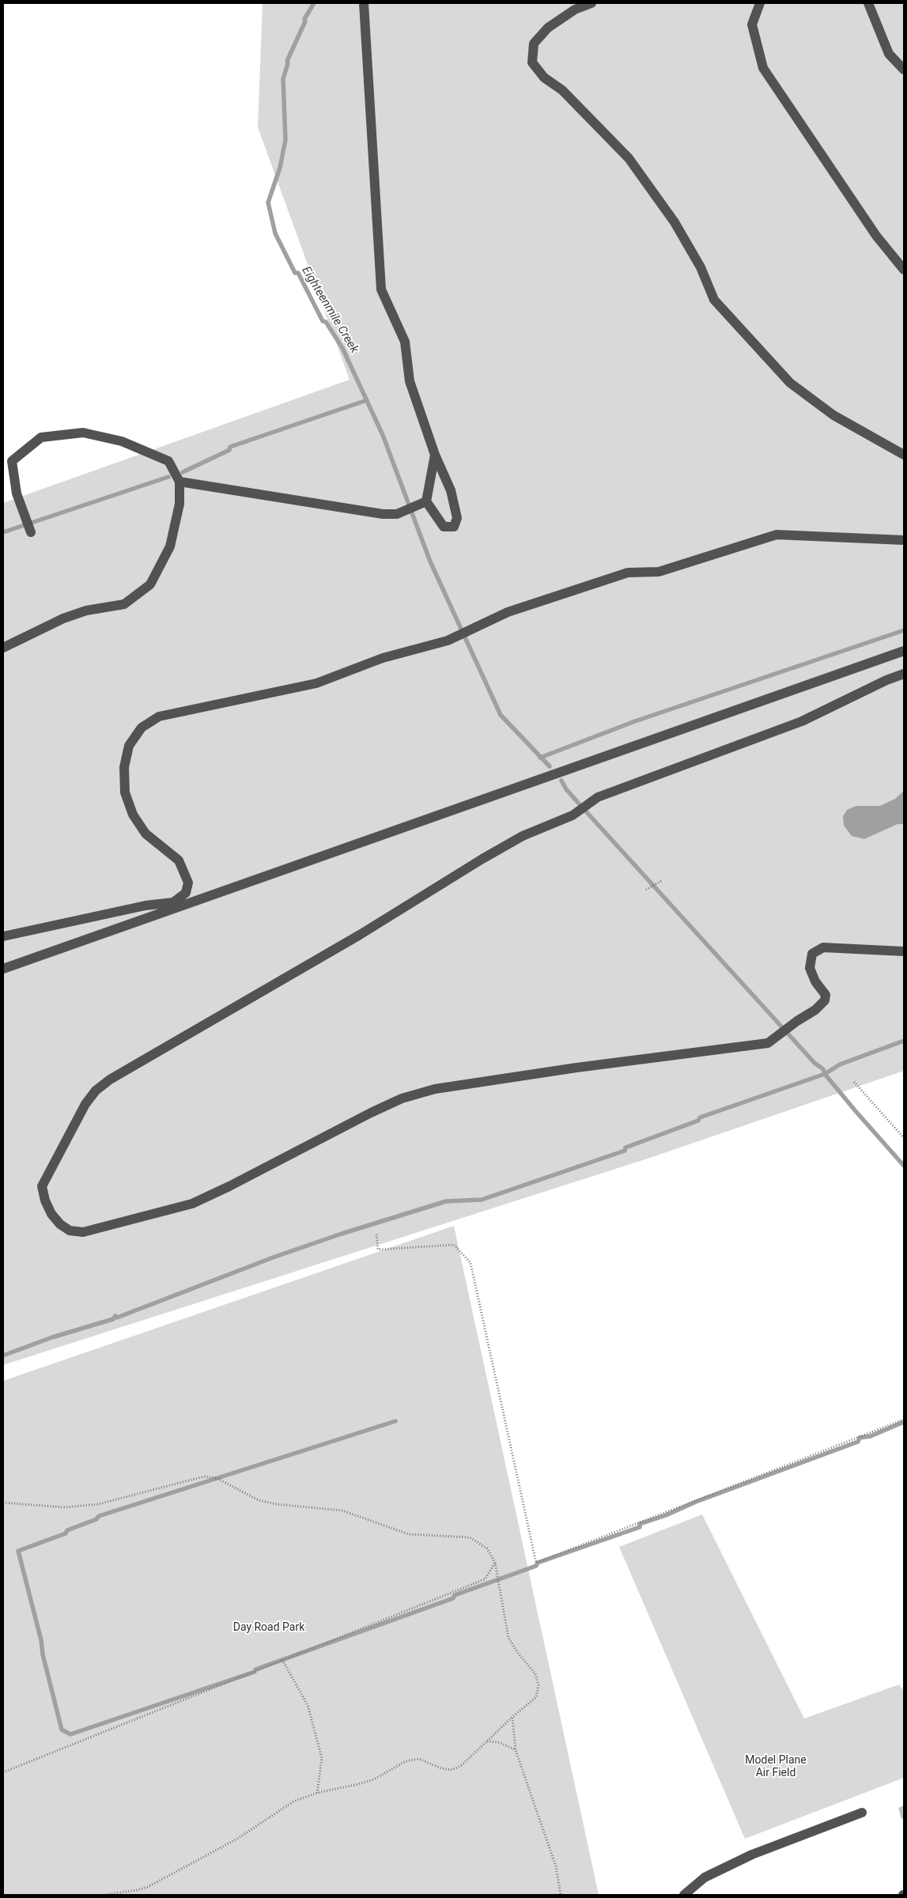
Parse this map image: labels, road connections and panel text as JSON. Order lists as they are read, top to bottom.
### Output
{
  "water": ["Eighteenmile Creek"],
  "parks": ["Day Road Park", "Model Plane Air Field"]
}
